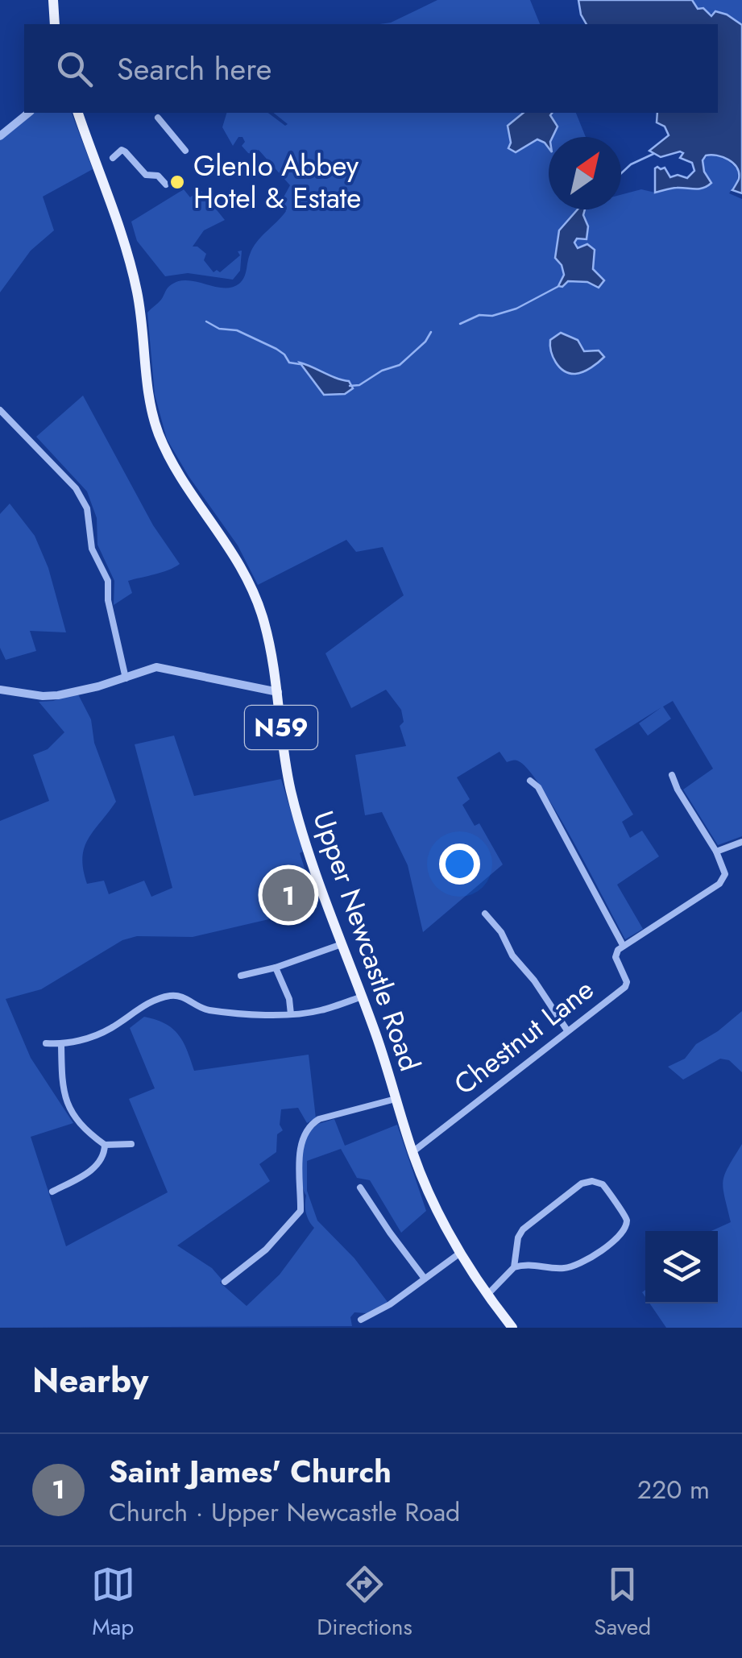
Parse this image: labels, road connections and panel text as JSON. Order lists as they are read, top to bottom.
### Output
{
  "streets": {
    "main road": ["N59", "Upper Newcastle Road"],
    "street": ["Chestnut Lane"]
  },
  "crossings": [
    ["Upper Newcastle Road", "Chestnut Lane"]
  ],
  "places": ["Glenlo Abbey Hotel & Estate"],
  "north": "top right",
  "page": {
    "search": "Search here",
    "pins": "1",
    "heading": "Nearby",
    "list": [
      {
        "mark": "1",
        "name": "Saint James' Church",
        "note": "Church · Upper Newcastle Road",
        "value": "220 m"
      }
    ],
    "nav": ["Map", "Directions", "Saved"]
  }
}
